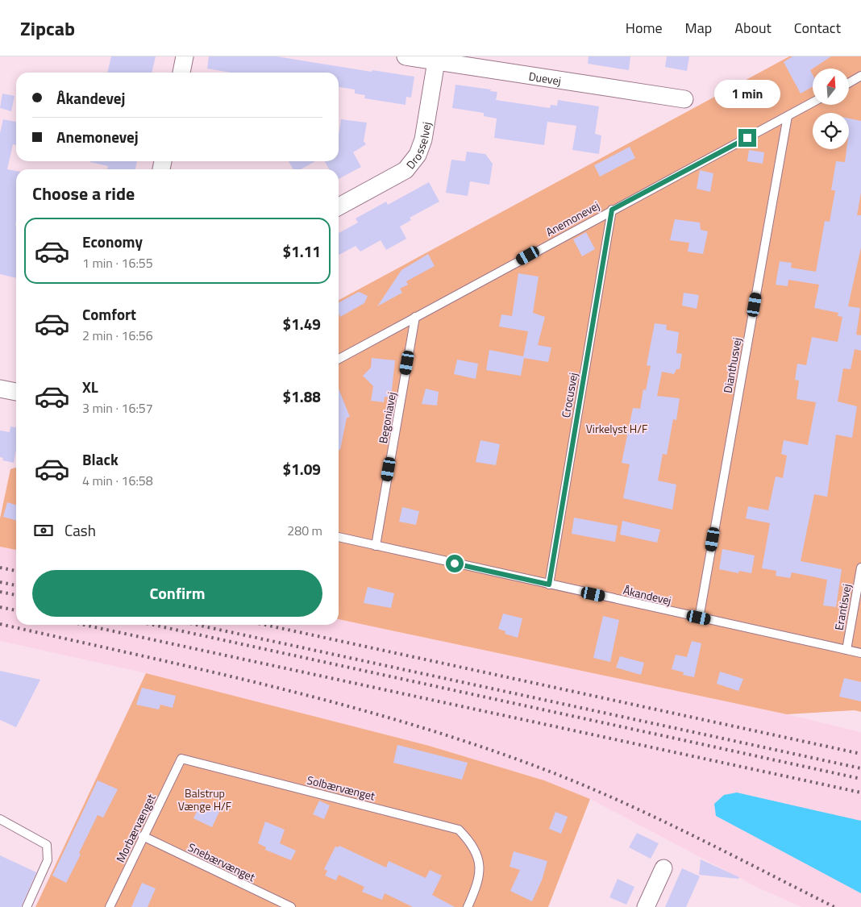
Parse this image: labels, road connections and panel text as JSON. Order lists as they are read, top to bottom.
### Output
{
  "streets": {
    "street": ["Duevej", "Drosselvej"],
    "lane": [
      "Anemonevej",
      "Dianthusvej",
      "Crocusvej",
      "Begoniavej",
      "Åkandevej",
      "Erantisvej",
      "Solbærvænget",
      "Morbærvænget",
      "Snebærvænget"
    ]
  },
  "crossings": [
    ["Duevej", "Drosselvej"],
    ["Anemonevej", "Dianthusvej"],
    ["Anemonevej", "Crocusvej"],
    ["Anemonevej", "Begoniavej"],
    ["Dianthusvej", "Åkandevej"],
    ["Crocusvej", "Åkandevej"],
    ["Begoniavej", "Åkandevej"],
    ["Åkandevej", "Erantisvej"],
    ["Solbærvænget", "Morbærvænget"],
    ["Morbærvænget", "Snebærvænget"]
  ],
  "parks": ["Virkelyst H/F", "Balstrup Vænge H/F"],
  "north": "top",
  "page": {
    "header": "Zipcab",
    "nav": [
      "Home",
      "Map",
      "About",
      "Contact"
    ],
    "banner": ["Åkandevej", "Anemonevej"],
    "bubble": "1 min",
    "heading": "Choose a ride",
    "list": [
      {
        "name": "Economy",
        "note": "1 min · 16:55",
        "value": "$1.11"
      },
      {
        "name": "Comfort",
        "note": "2 min · 16:56",
        "value": "$1.49"
      },
      {
        "name": "XL",
        "note": "3 min · 16:57",
        "value": "$1.88"
      },
      {
        "name": "Black",
        "note": "4 min · 16:58",
        "value": "$1.09"
      }
    ],
    "pay": ["Cash", "280 m"],
    "buttons": "Confirm"
  }
}
